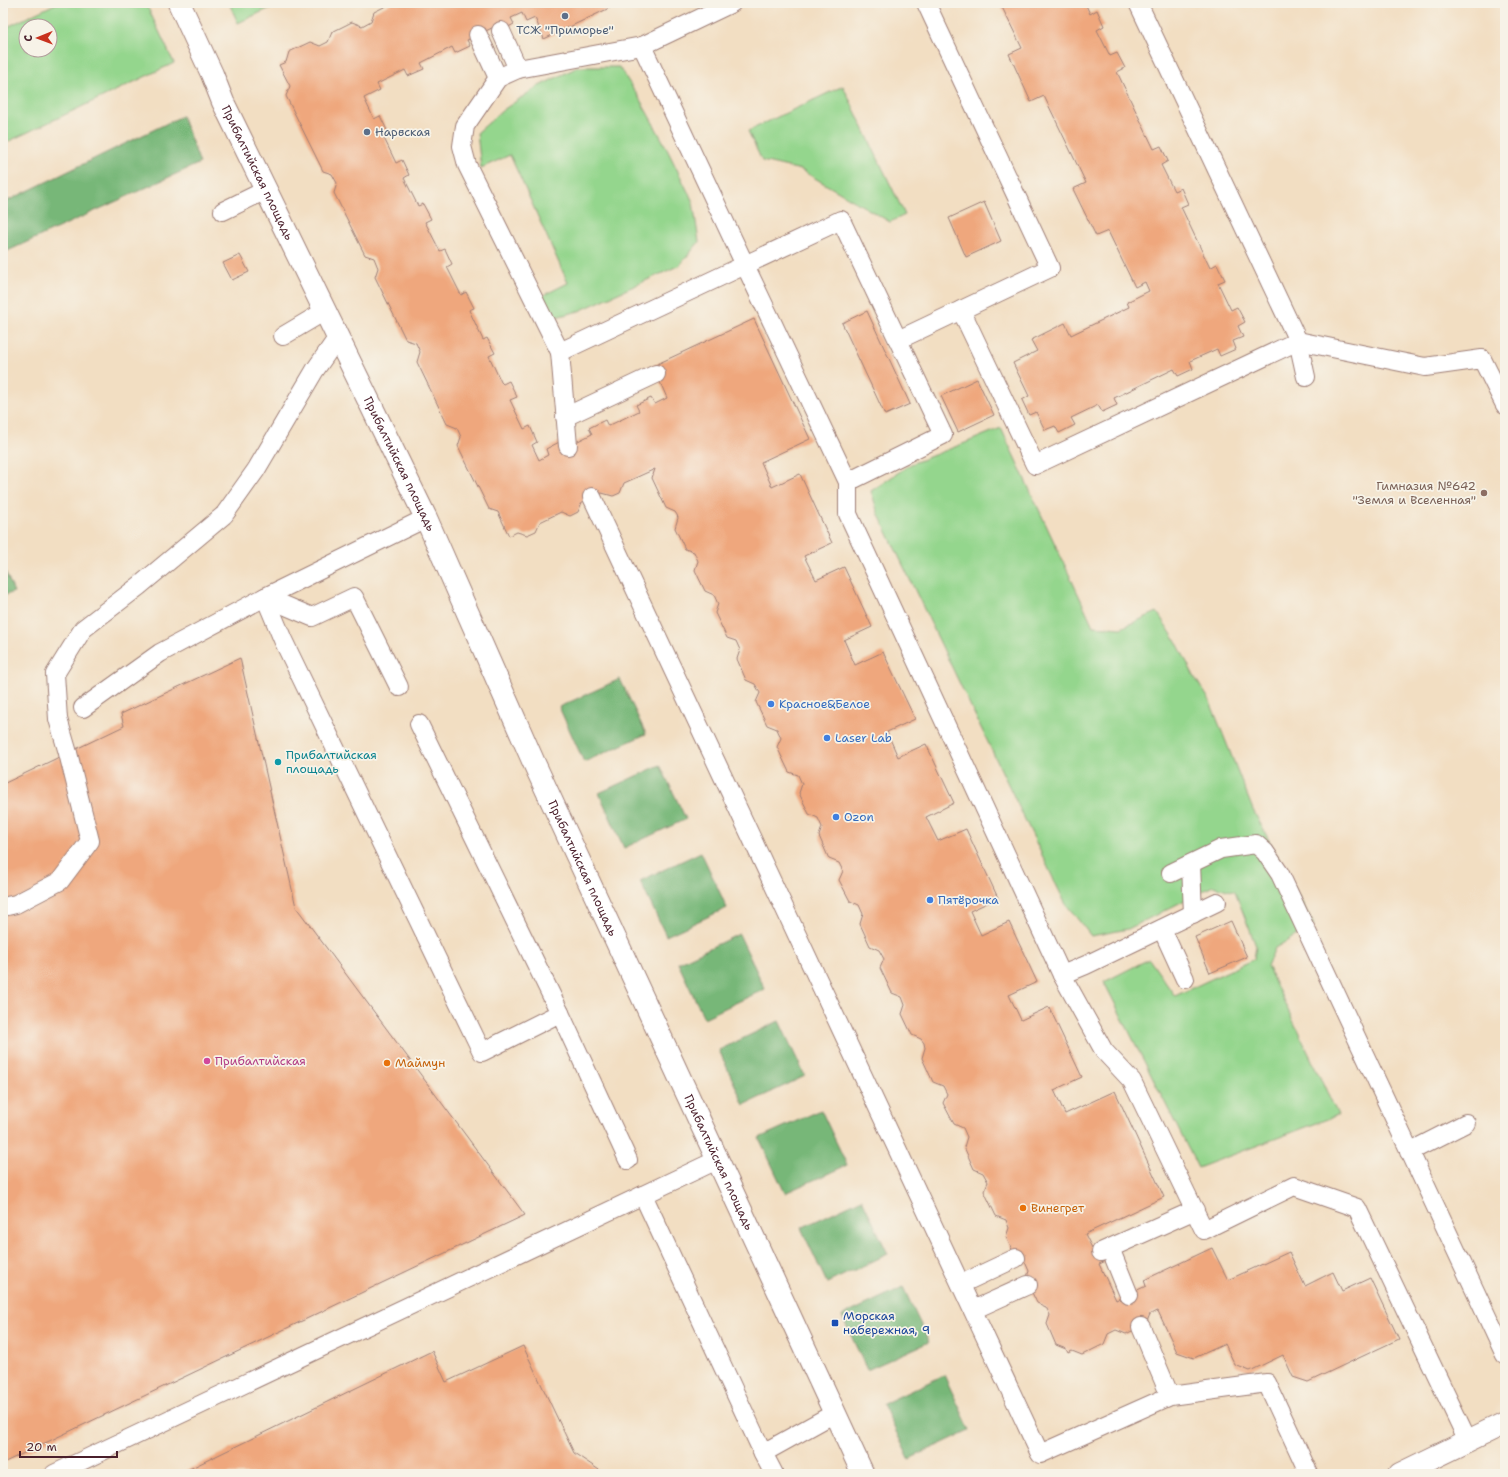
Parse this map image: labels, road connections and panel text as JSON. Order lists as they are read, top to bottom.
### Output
{
  "streets": {
    "street": ["Прибалтийская площадь"]
  },
  "places": {
    "other": [
      "ТСЖ \"Приморье\"",
      "Нарвская",
      "Гимназия №642 \"Земля и Вселенная\"",
      "Красное&Белое",
      "Laser Lab",
      "Прибалтийская площадь",
      "Ozon",
      "Пятёрочка",
      "Прибалтийская",
      "Маймун",
      "Винегрет"
    ],
    "transit": ["Морская набережная, 9"]
  },
  "scale_bar": "20 m",
  "north": "left"
}
